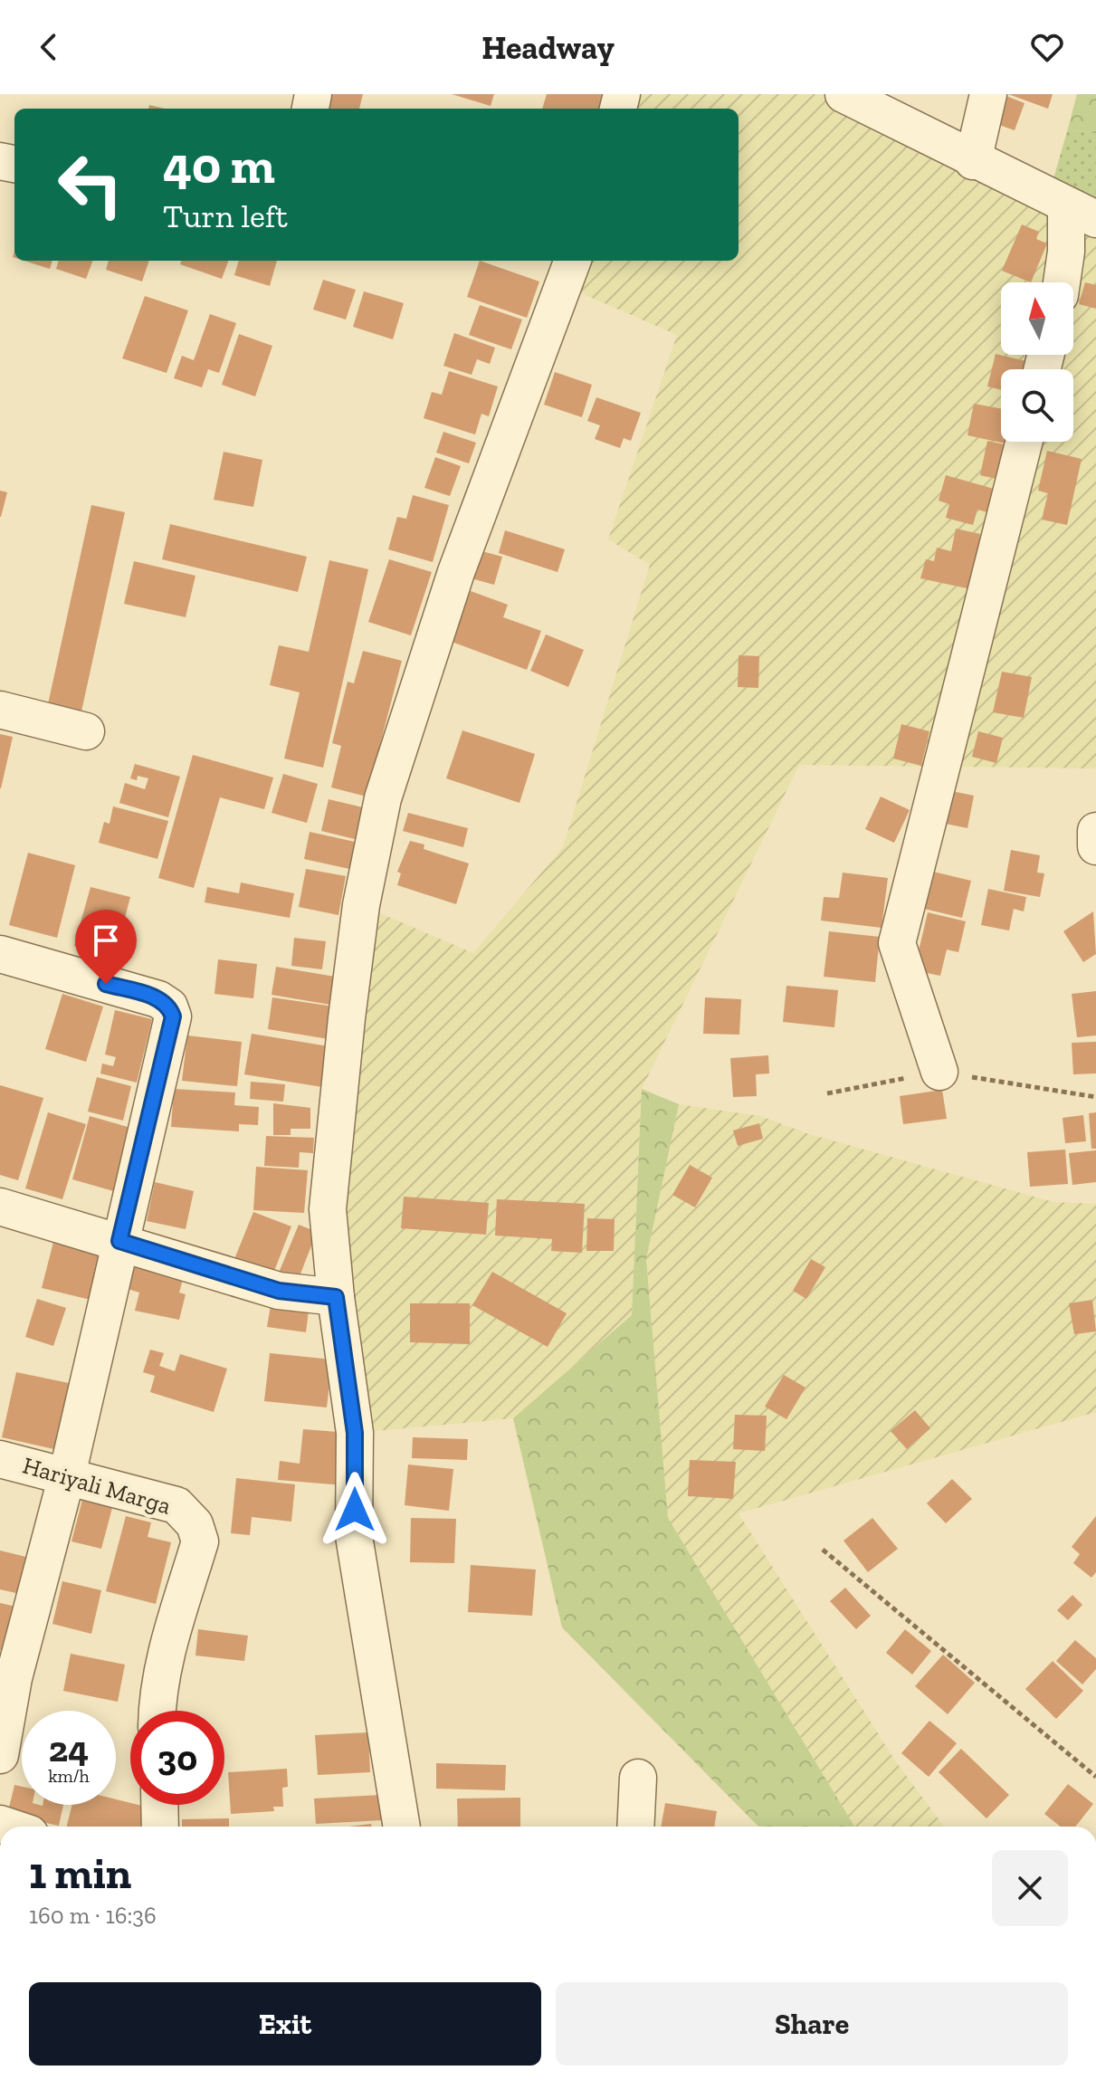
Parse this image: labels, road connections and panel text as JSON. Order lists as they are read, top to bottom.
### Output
{
  "streets": {
    "street": ["Hariyali Marga"]
  },
  "north": "top",
  "page": {
    "header": "Headway",
    "turn": ["40 m", "Turn left"],
    "speed": "24 km/h",
    "limit": "30",
    "heading": ["1 min", "160 m · 16:36"],
    "buttons": ["Exit", "Share"]
  }
}
